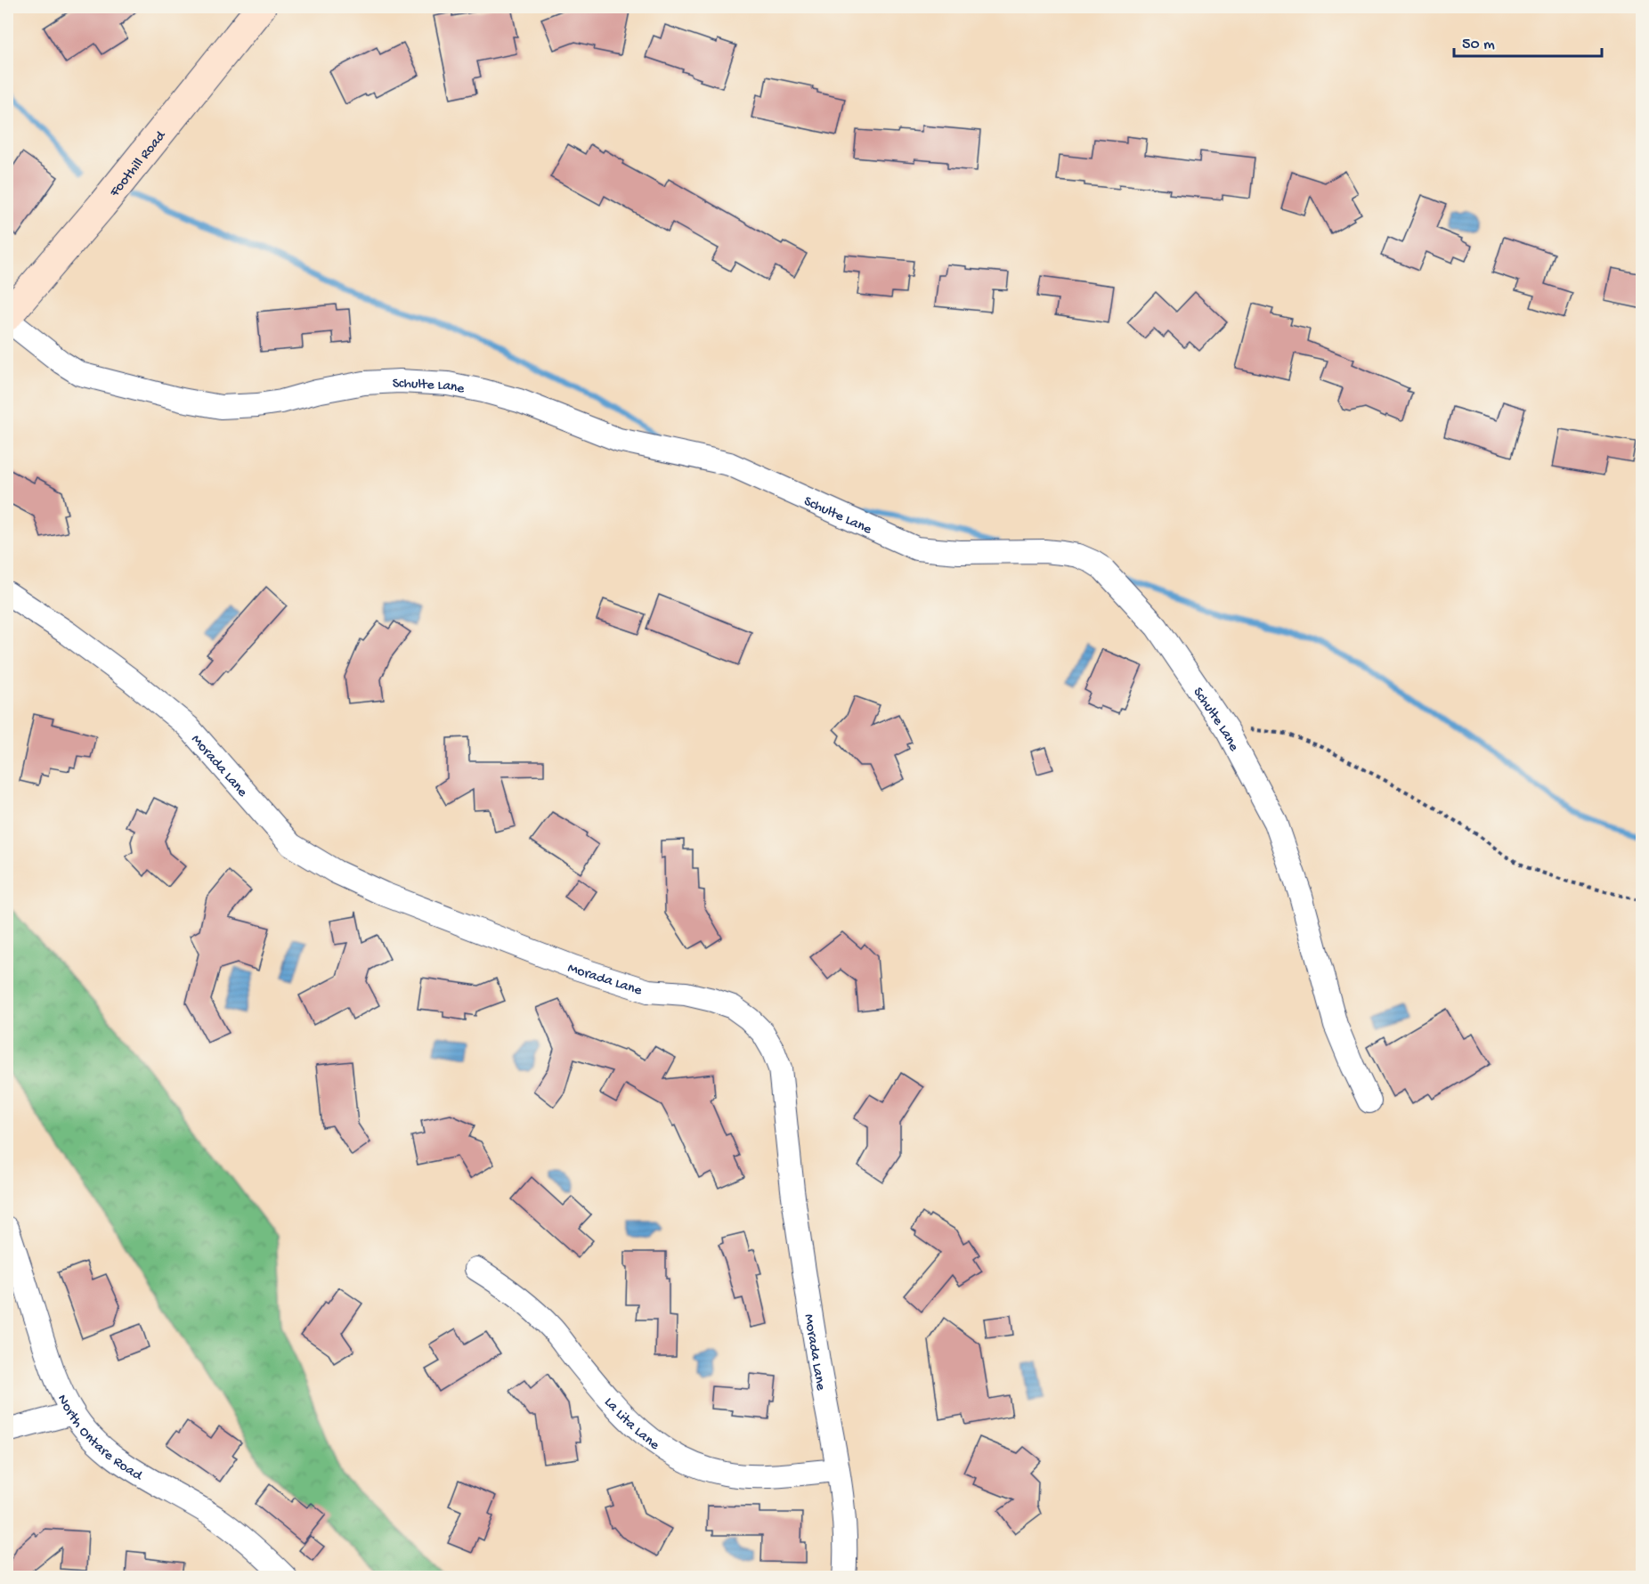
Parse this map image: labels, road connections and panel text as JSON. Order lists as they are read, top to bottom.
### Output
{
  "streets": {
    "main road": ["Foothill Road"],
    "street": [
      "Schulte Lane",
      "Morada Lane",
      "La Lita Lane",
      "North Ontare Road"
    ]
  },
  "crossings": [
    ["Foothill Road", "Schulte Lane"],
    ["Morada Lane", "La Lita Lane"]
  ],
  "scale_bar": "50 m"
}
